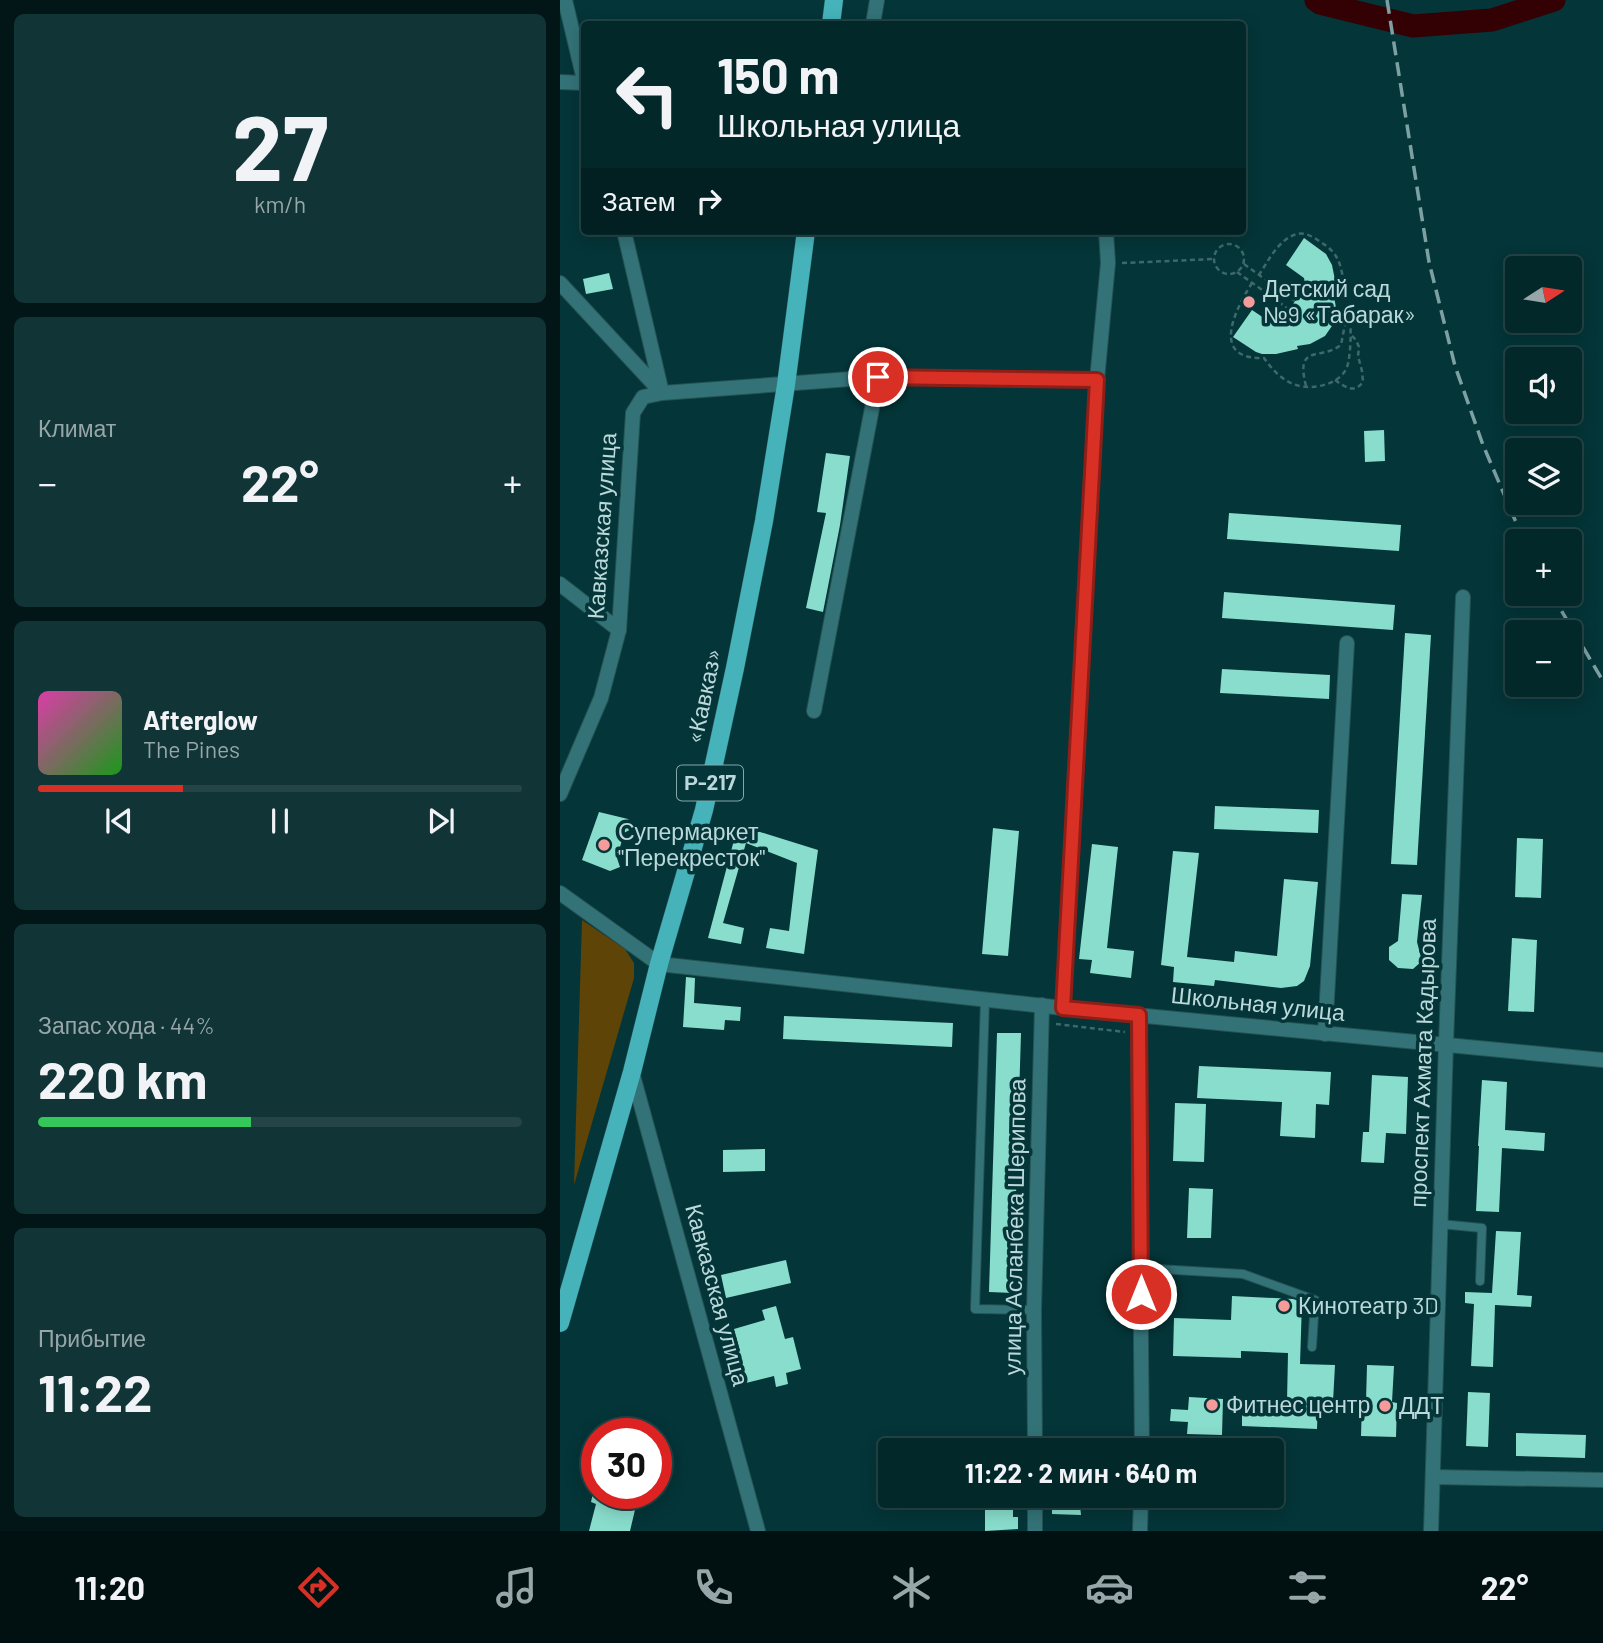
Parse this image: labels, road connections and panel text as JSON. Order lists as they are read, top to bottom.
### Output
{
  "streets": {
    "main road": ["«Кавказ»", "Р-217"],
    "street": [
      "Кавказская улица",
      "Школьная улица",
      "проспект Ахмата Кадырова",
      "улица Асланбека Шерипова"
    ]
  },
  "crossings": [
    ["Кавказская улица", "«Кавказ»"],
    ["«Кавказ»", "Школьная улица"],
    ["Школьная улица", "проспект Ахмата Кадырова"],
    ["Школьная улица", "улица Асланбека Шерипова"]
  ],
  "places": [
    "Детский сад №9 «Табарак»",
    "Супермаркет \"Перекресток\"",
    "Кинотеатр 3D",
    "Фитнес центр",
    "ДДТ"
  ],
  "north": "right",
  "page": {
    "tile": [
      ["27", "km/h"],
      "Климат",
      ["Запас хода · 44%", "220 km"],
      ["Прибытие", "11:22"]
    ],
    "turn": ["150 m", "Школьная улица"],
    "then": "Затем",
    "map_buttons": ["+", "−"],
    "heat": ["−", "22°", "+"],
    "song": ["Afterglow", "The Pines"],
    "limit": "30",
    "trip": "11:22 · 2 мин · 640 m",
    "tabs": ["11:20", "22°"]
  }
}
